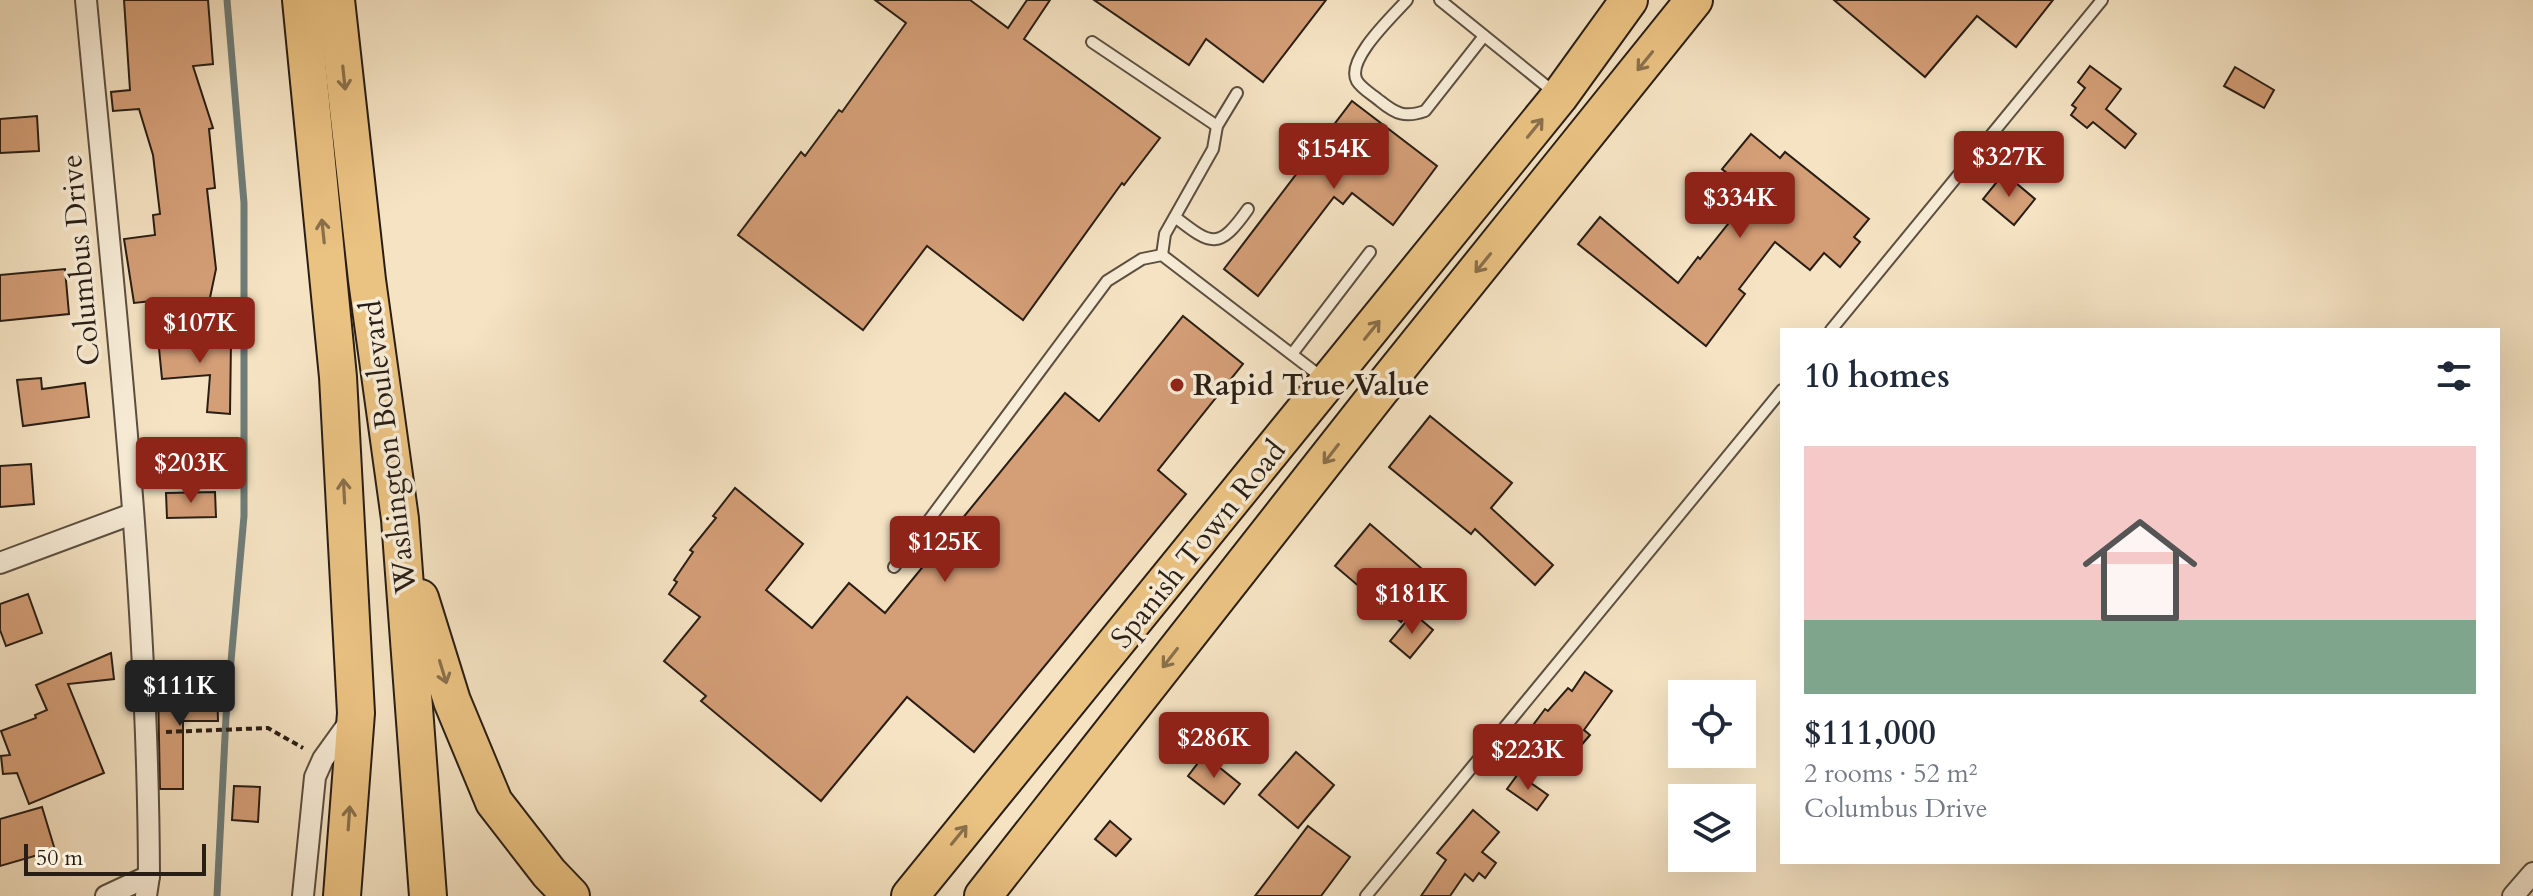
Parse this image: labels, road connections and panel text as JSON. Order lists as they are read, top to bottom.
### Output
{
  "streets": {
    "highway": ["Washington Boulevard", "Spanish Town Road"],
    "street": ["Columbus Drive"]
  },
  "places": ["Rapid True Value"],
  "scale_bar": "50 m",
  "page": {
    "price": [
      "$154K",
      "$327K",
      "$334K",
      "$107K",
      "$203K",
      "$125K",
      "$181K",
      "$111K",
      "$286K",
      "$223K"
    ],
    "heading": "10 homes",
    "list": [
      {
        "name": "$111,000",
        "note": "2 rooms · 52 m² · Columbus Drive"
      }
    ],
    "scale": "50 m"
  }
}
